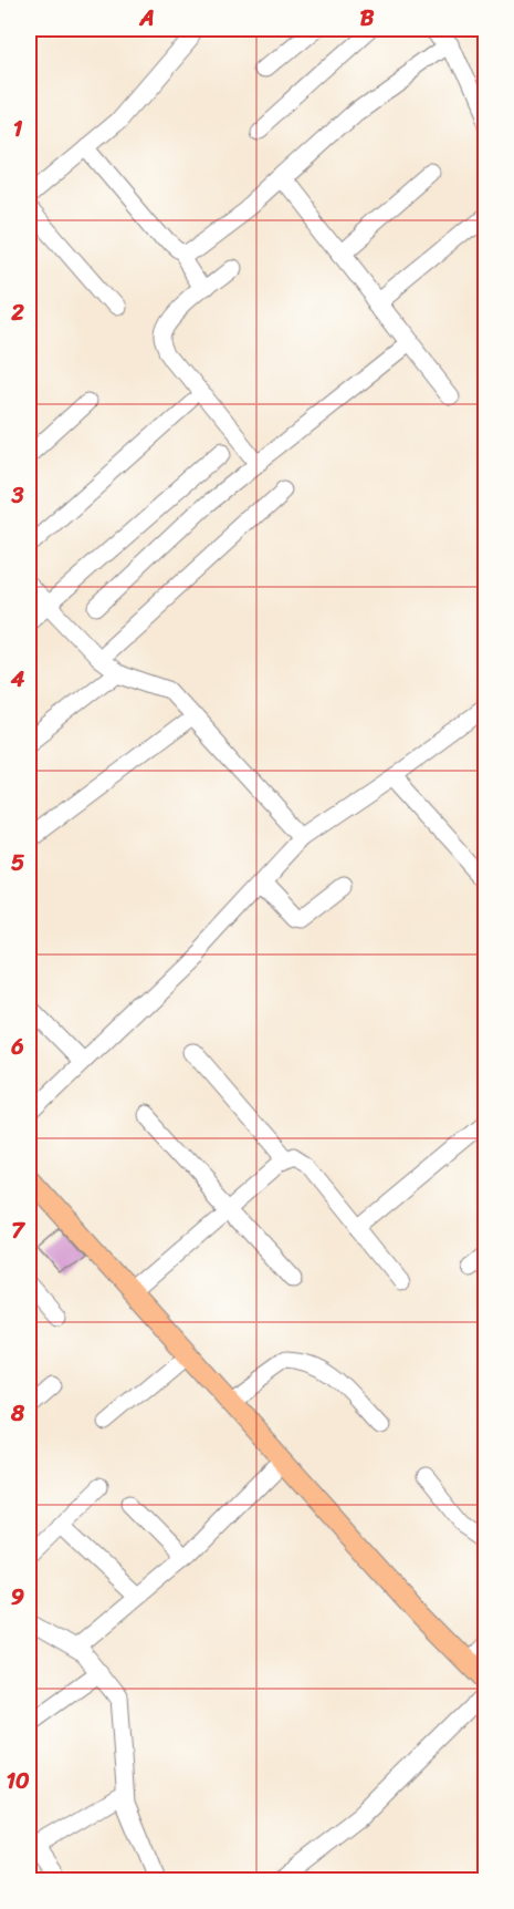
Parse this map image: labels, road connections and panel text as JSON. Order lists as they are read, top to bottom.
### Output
{
  "grid": {
    "columns": ["A", "B"],
    "rows": [
      "1",
      "2",
      "3",
      "4",
      "5",
      "6",
      "7",
      "8",
      "9",
      "10"
    ]
  }
}
